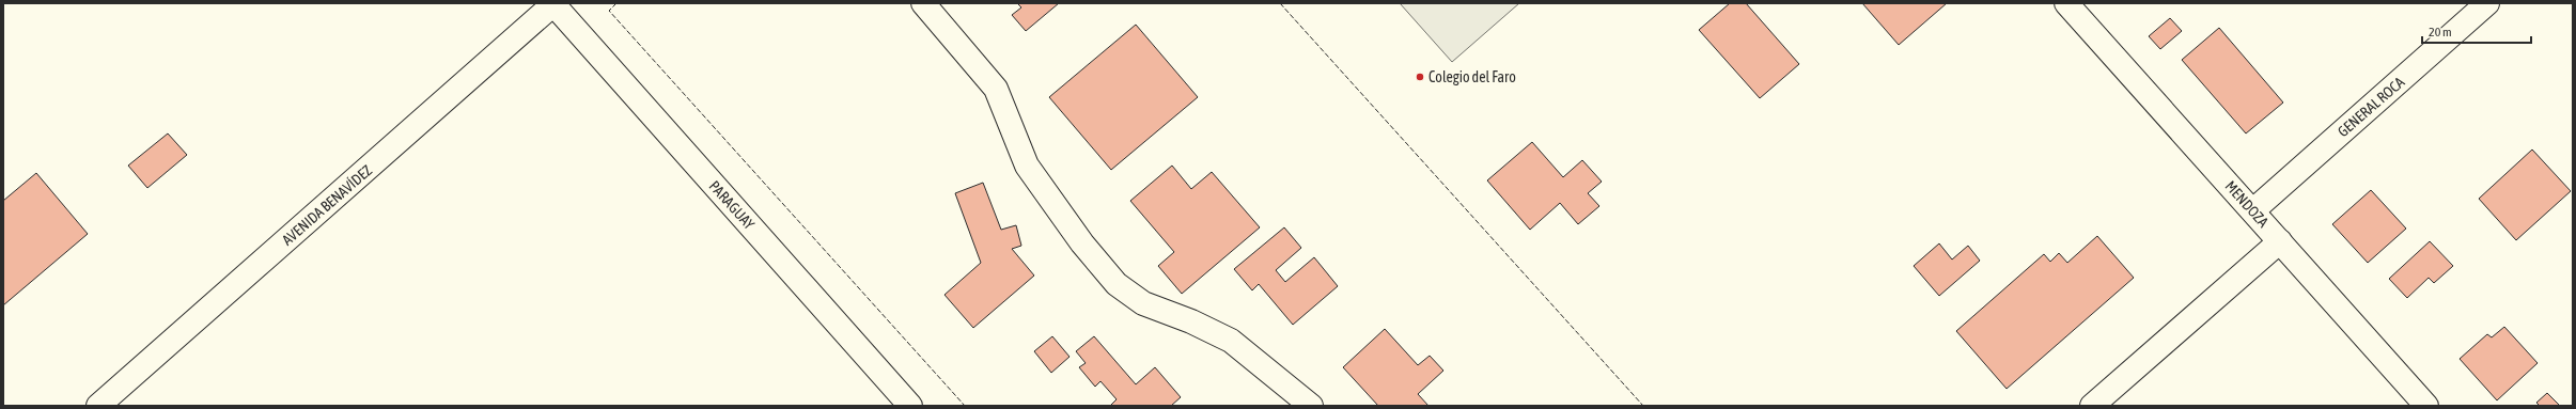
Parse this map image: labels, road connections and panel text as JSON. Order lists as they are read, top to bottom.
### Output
{
  "streets": {
    "street": [
      "GENERAL ROCA",
      "MENDOZA",
      "AVENIDA BENAVÍDEZ",
      "PARAGUAY"
    ]
  },
  "crossings": [
    ["GENERAL ROCA", "MENDOZA"],
    ["AVENIDA BENAVÍDEZ", "PARAGUAY"]
  ],
  "places": ["Colegio del Faro"],
  "scale_bar": "20 m"
}
